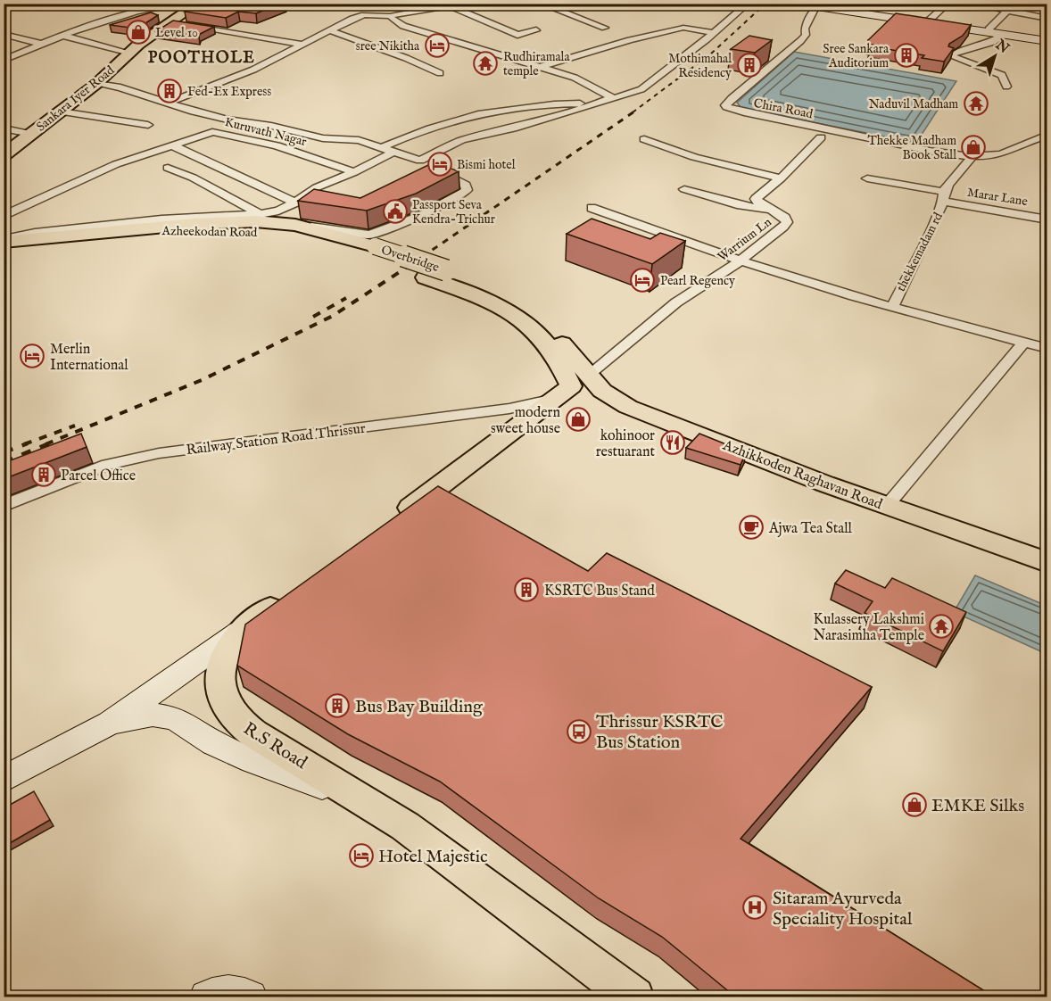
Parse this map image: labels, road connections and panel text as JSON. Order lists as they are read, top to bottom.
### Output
{
  "streets": {
    "main road": [
      "Sankara Iyer Road",
      "Azheekodan Road",
      "Azhikkoden Raghavan Road",
      "R.S Road"
    ],
    "street": [
      "Chira Road",
      "Kuruvath Nagar",
      "Marar Lane",
      "Warrium Ln",
      "thekkemadam rd",
      "Railway Station Road Thrissur"
    ]
  },
  "crossings": [
    ["Chira Road", "thekkemadam rd"],
    ["Marar Lane", "thekkemadam rd"],
    ["Azheekodan Road", "Azhikkoden Raghavan Road"],
    ["Warrium Ln", "Railway Station Road Thrissur"],
    ["Warrium Ln", "Azhikkoden Raghavan Road"],
    ["Railway Station Road Thrissur", "Azhikkoden Raghavan Road"]
  ],
  "districts": ["POOTHOLE"],
  "places": {
    "shop": [
      "Level 10",
      "Thekke Madham Book Stall",
      "modern sweet house",
      "EMKE Silks"
    ],
    "hotel": [
      "sree Nikitha",
      "Bismi hotel",
      "Pearl Regency",
      "Merlin International",
      "Hotel Majestic"
    ],
    "building": [
      "Sree Sankara Auditorium",
      "Mothimahal Residency",
      "Fed-Ex Express",
      "Parcel Office",
      "KSRTC Bus Stand",
      "Bus Bay Building"
    ],
    "temple": ["Rudhiramala temple", "Naduvil Madham", "Kulassery Lakshmi Narasimha Temple"],
    "public building": ["Passport Seva Kendra-Trichur"],
    "restaurant": ["kohinoor restuarant"],
    "cafe": ["Ajwa Tea Stall"],
    "bus stop": ["Thrissur KSRTC Bus Station"],
    "hospital": ["Sitaram Ayurveda Speciality Hospital"]
  },
  "north": "top right"
}
